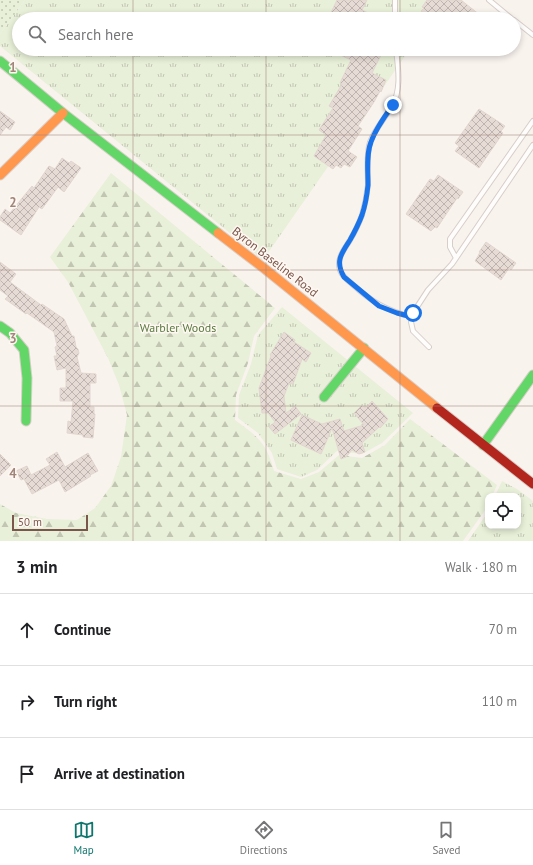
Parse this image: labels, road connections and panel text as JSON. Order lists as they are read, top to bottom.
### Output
{
  "streets": {
    "main road": ["Byron Baseline Road"]
  },
  "parks": ["Warbler Woods"],
  "scale_bar": "50 m",
  "page": {
    "search": "Search here",
    "scale": "50 m",
    "heading": ["3 min", "Walk · 180 m"],
    "list": [
      ["Continue", "70 m"],
      ["Turn right", "110 m"],
      "Arrive at destination"
    ],
    "nav": ["Map", "Directions", "Saved"]
  },
  "grid": {
    "rows": [
      "1",
      "2",
      "3",
      "4"
    ]
  }
}
